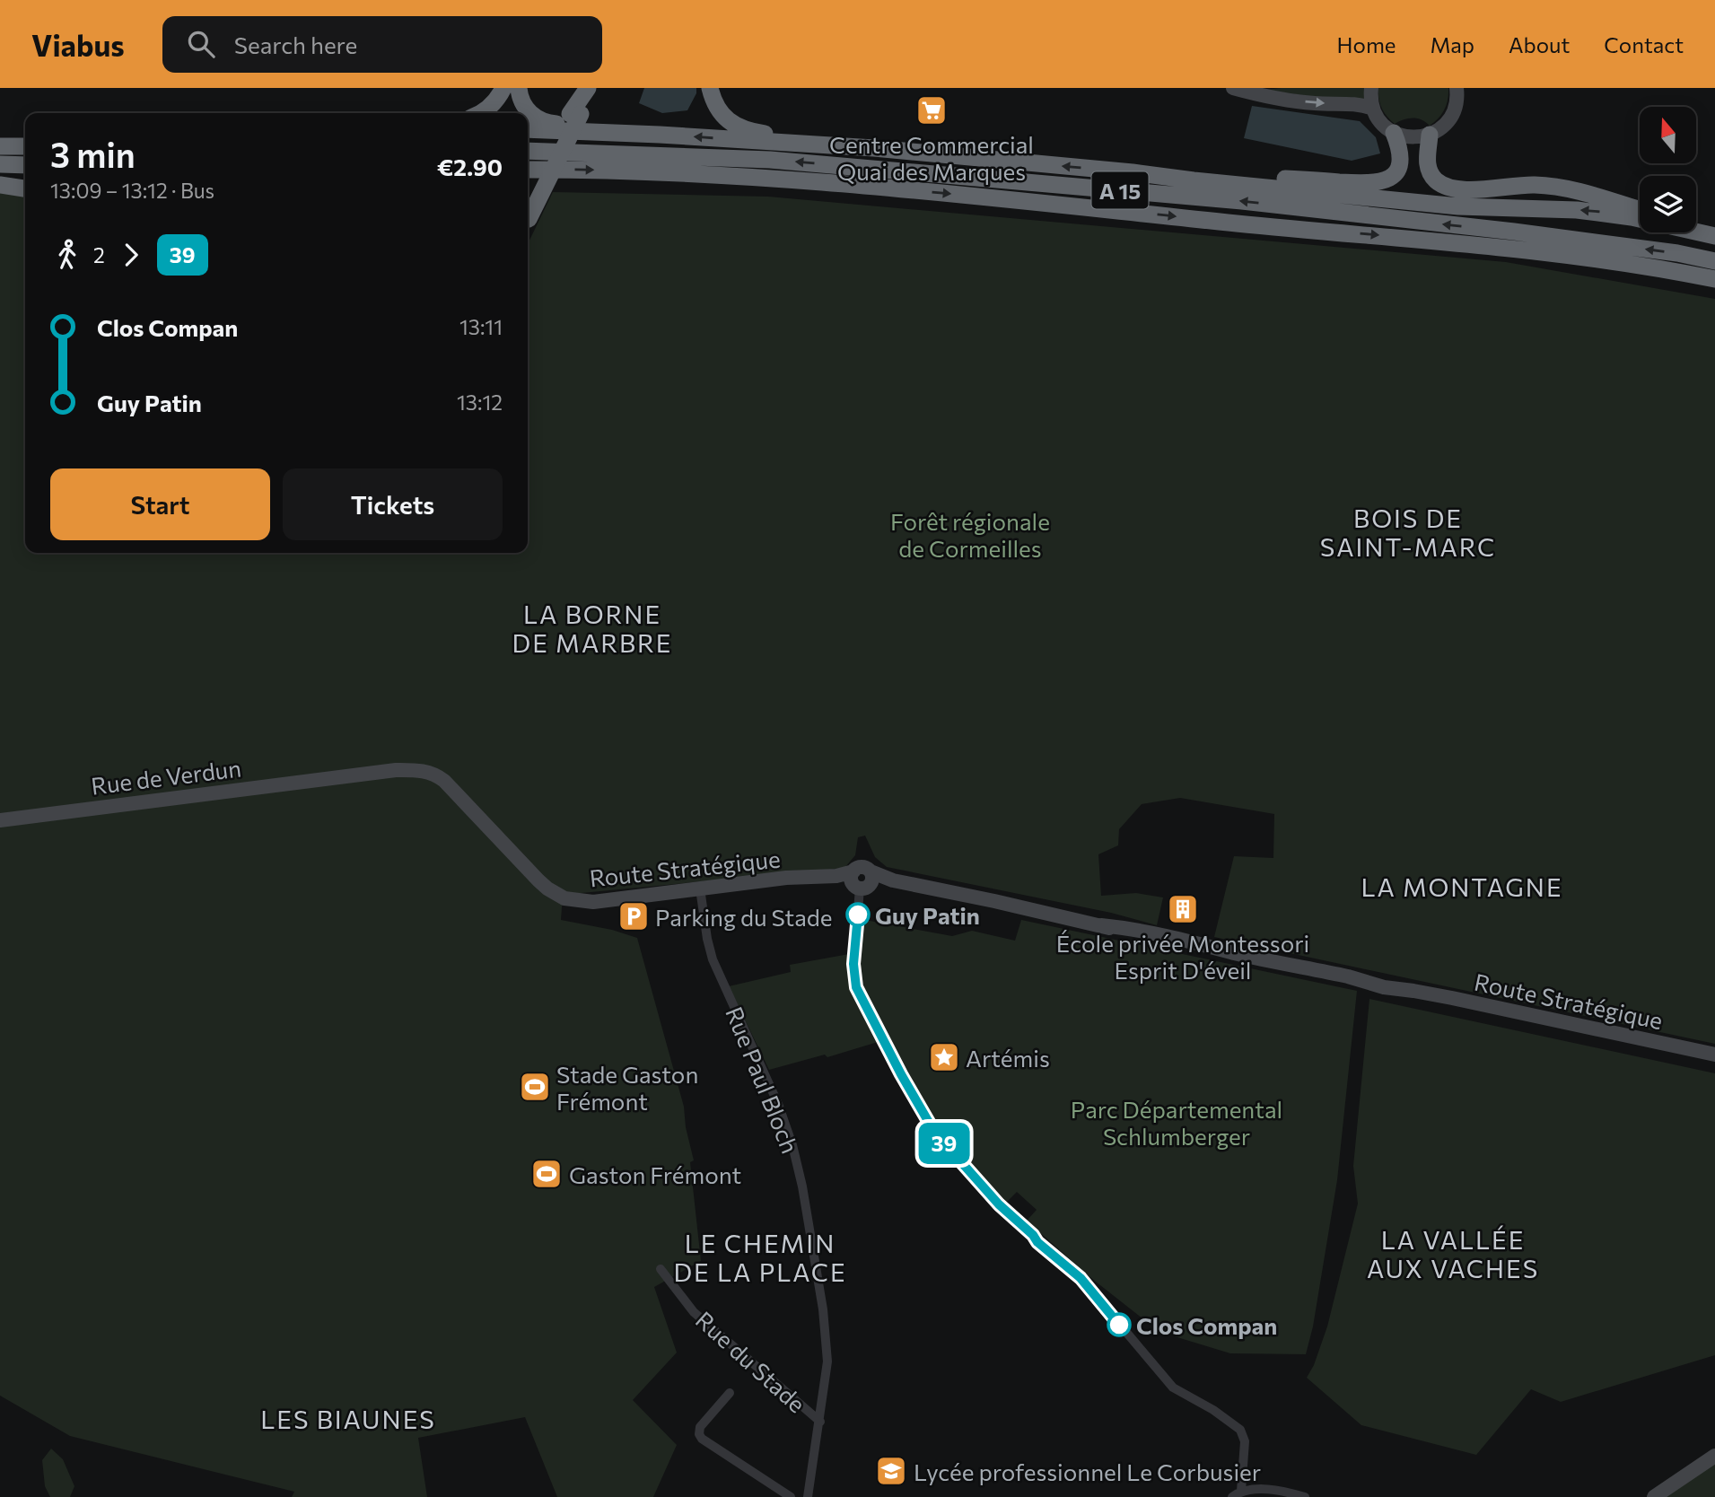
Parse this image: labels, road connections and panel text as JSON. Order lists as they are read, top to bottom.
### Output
{
  "streets": {
    "highway": ["A 15"],
    "street": [
      "Rue de Verdun",
      "Route Stratégique",
      "Rue Paul Bloch",
      "Rue du Stade"
    ]
  },
  "crossings": [
    ["Rue de Verdun", "Route Stratégique"],
    ["Route Stratégique", "Rue Paul Bloch"],
    ["Rue Paul Bloch", "Rue du Stade"]
  ],
  "districts": [
    "BOIS DE SAINT-MARC",
    "LA BORNE DE MARBRE",
    "LA MONTAGNE",
    "LA VALLÉE AUX VACHES",
    "LE CHEMIN DE LA PLACE",
    "LES BIAUNES"
  ],
  "parks": ["Forêt régionale de Cormeilles", "Parc Départemental Schlumberger"],
  "places": {
    "supermarket": ["Centre Commercial Quai des Marques"],
    "building": ["École privée Montessori Esprit D'éveil"],
    "other": ["Guy Patin", "Clos Compan"],
    "parking": ["Parking du Stade"],
    "place": ["Artémis"],
    "sports": ["Stade Gaston Frémont", "Gaston Frémont"],
    "school or university": ["Lycée professionnel Le Corbusier"]
  },
  "lines": ["bus line 39"],
  "north": "top",
  "page": {
    "header": "Viabus",
    "search": "Search here",
    "nav": [
      "Home",
      "Map",
      "About",
      "Contact"
    ],
    "on_map": "39",
    "heading": ["3 min", "13:09 – 13:12 · Bus", "€2.90"],
    "legs": ["2", "39"],
    "list": [
      {
        "name": "Clos Compan",
        "value": "13:11"
      },
      {
        "name": "Guy Patin",
        "value": "13:12"
      }
    ],
    "buttons": ["Start", "Tickets"]
  }
}
